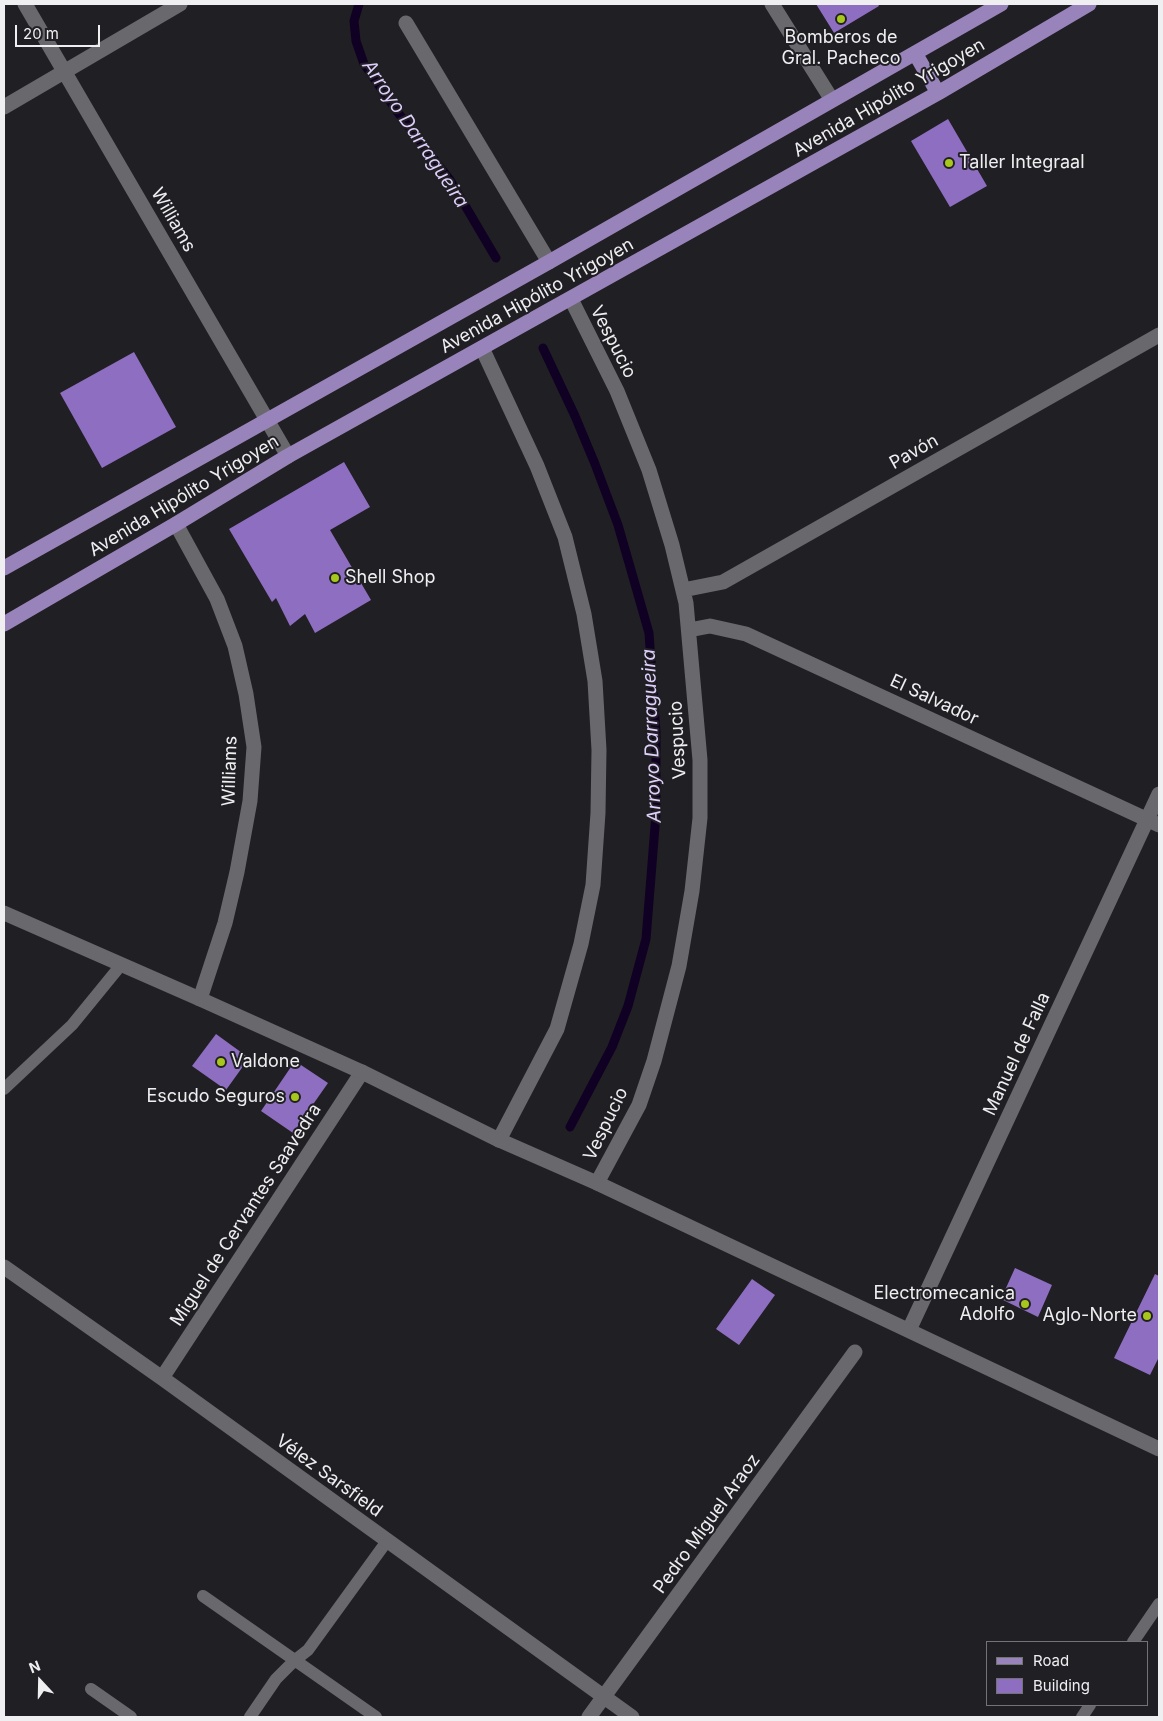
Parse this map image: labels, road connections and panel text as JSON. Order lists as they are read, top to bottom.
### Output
{
  "streets": {
    "main road": ["Avenida Hipólito Yrigoyen"],
    "street": [
      "Williams",
      "Vespucio",
      "Pavón",
      "El Salvador",
      "Manuel de Falla",
      "Miguel de Cervantes Saavedra",
      "Vélez Sarsfield",
      "Pedro Miguel Araoz"
    ]
  },
  "crossings": [
    ["Avenida Hipólito Yrigoyen", "Williams"],
    ["Avenida Hipólito Yrigoyen", "Vespucio"],
    ["Vespucio", "Pavón"],
    ["Vespucio", "El Salvador"],
    ["El Salvador", "Manuel de Falla"],
    ["Miguel de Cervantes Saavedra", "Vélez Sarsfield"],
    ["Vélez Sarsfield", "Pedro Miguel Araoz"]
  ],
  "water": ["Arroyo Darragueira"],
  "places": [
    "Bomberos de Gral. Pacheco",
    "Taller Integraal",
    "Shell Shop",
    "Valdone",
    "Escudo Seguros",
    "Electromecanica Adolfo",
    "Aglo-Norte"
  ],
  "legend": ["Road", "Building"],
  "scale_bar": "20 m",
  "north": "top"
}
